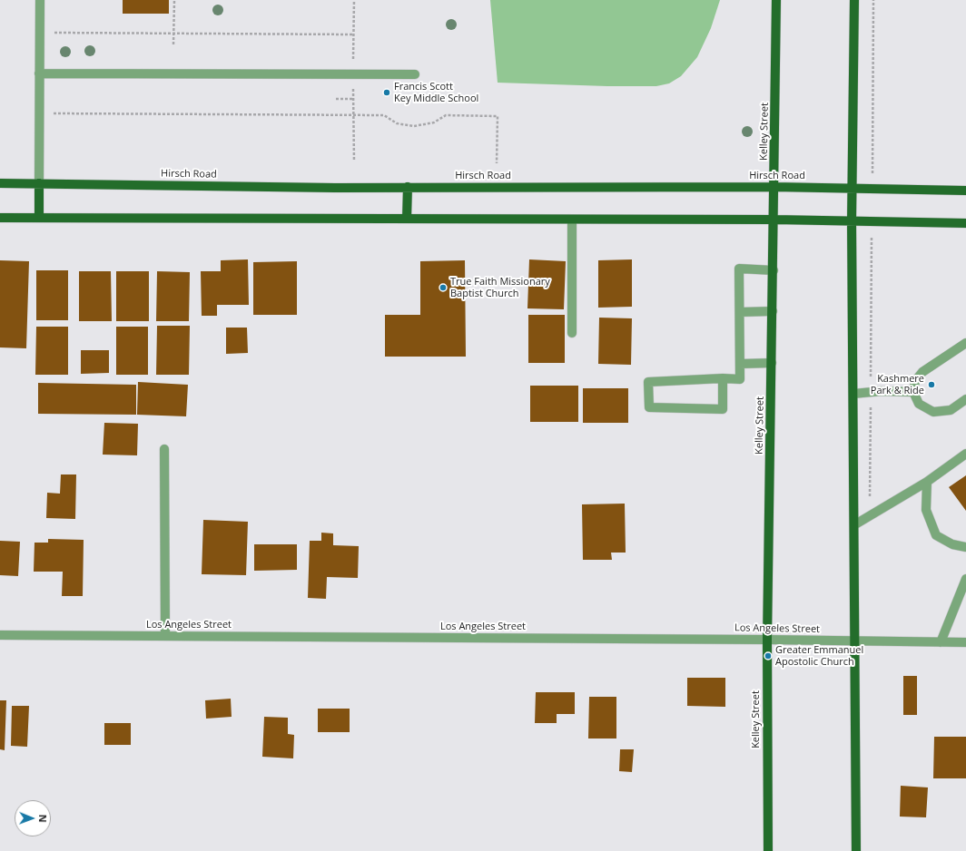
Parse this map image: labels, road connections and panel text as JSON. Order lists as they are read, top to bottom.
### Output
{
  "streets": {
    "main road": ["Kelley Street", "Hirsch Road"],
    "street": ["Los Angeles Street"]
  },
  "crossings": [
    ["Kelley Street", "Hirsch Road"],
    ["Kelley Street", "Los Angeles Street"]
  ],
  "places": [
    "Francis Scott Key Middle School",
    "True Faith Missionary Baptist Church",
    "Kashmere Park & Ride",
    "Greater Emmanuel Apostolic Church"
  ],
  "north": "right"
}
